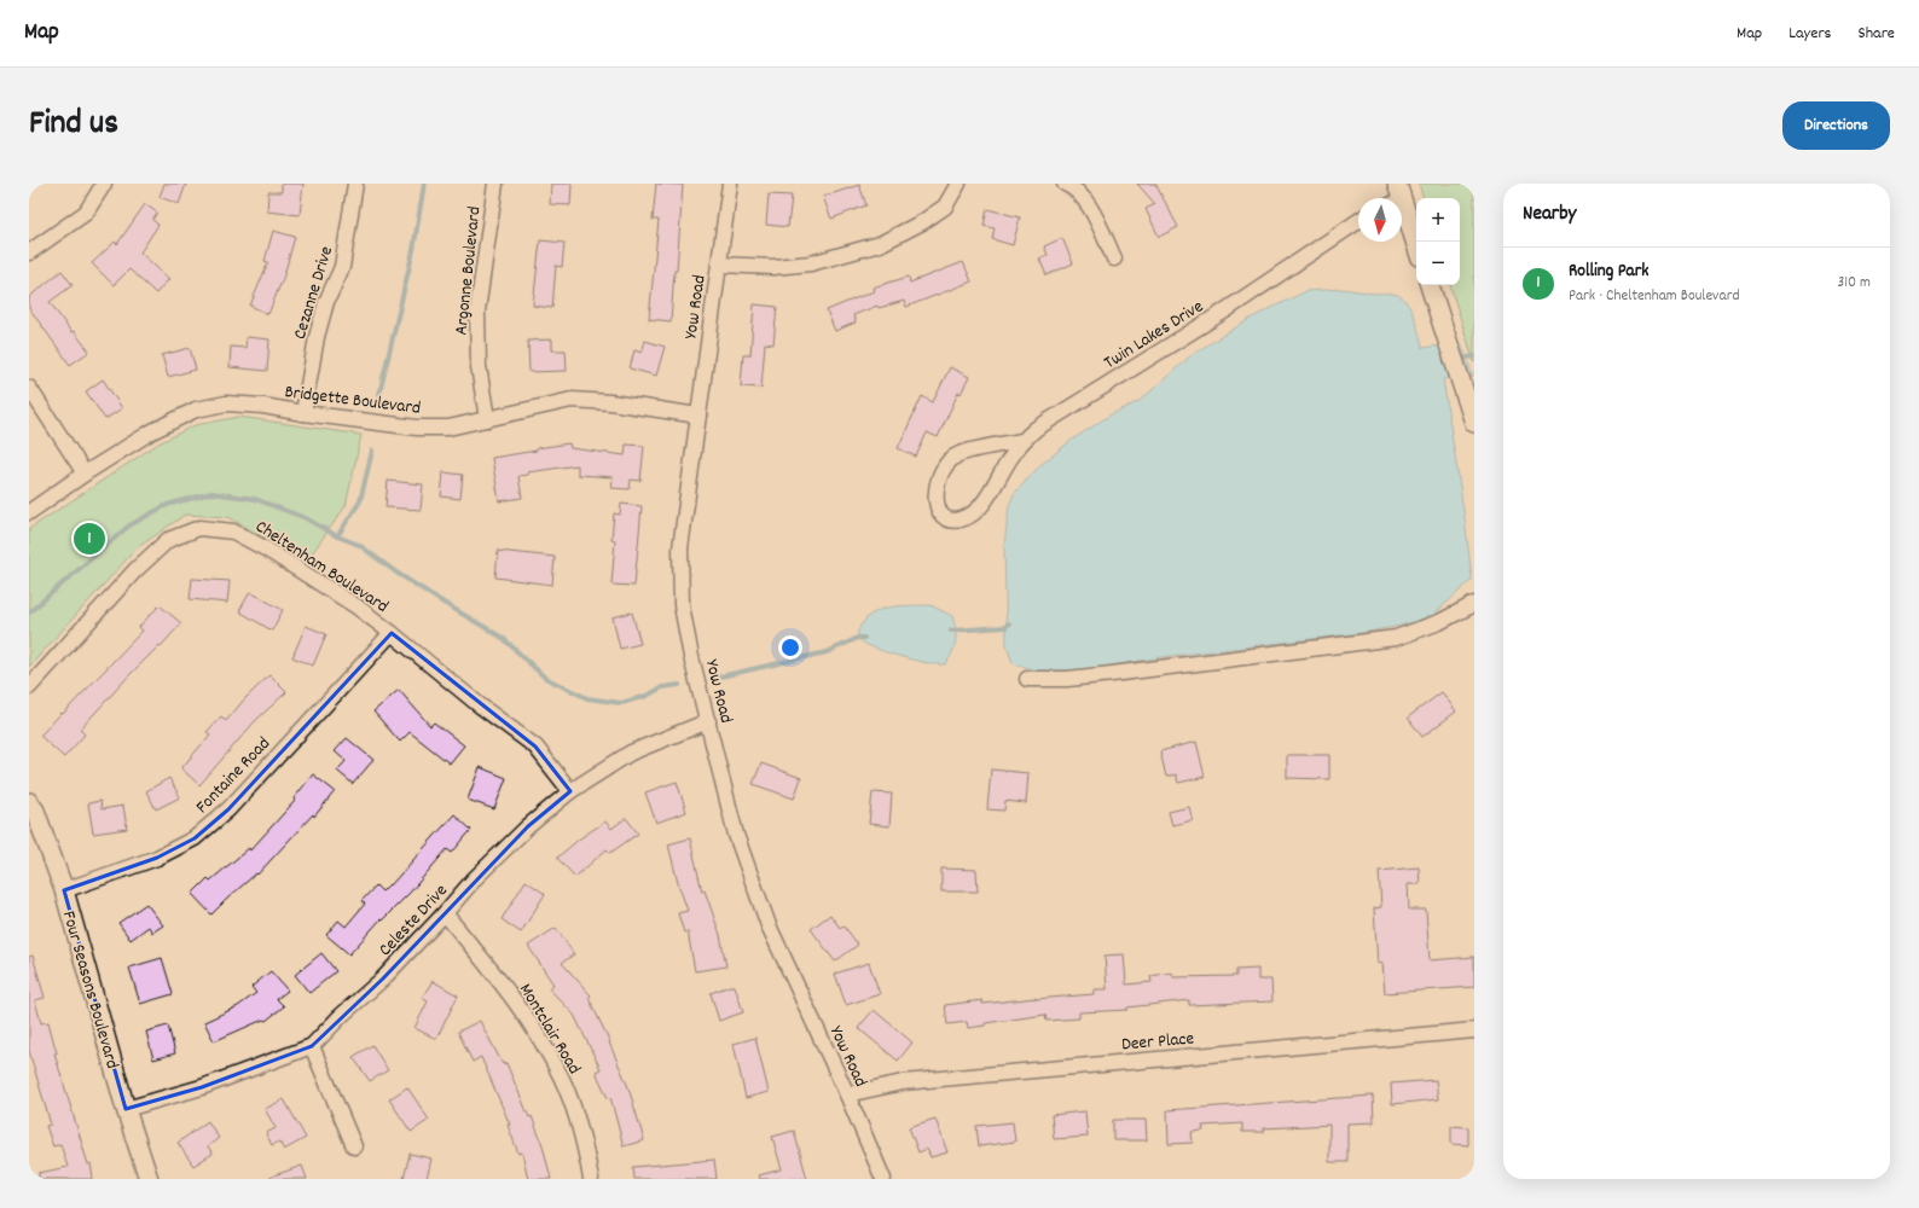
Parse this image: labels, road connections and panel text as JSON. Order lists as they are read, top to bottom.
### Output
{
  "streets": {
    "street": [
      "Argonne Boulevard",
      "Cezanne Drive",
      "Yow Road",
      "Twin Lakes Drive",
      "Bridgette Boulevard",
      "Cheltenham Boulevard",
      "Fontaine Road",
      "Celeste Drive",
      "Four Seasons Boulevard",
      "Montclair Road",
      "Deer Place"
    ]
  },
  "crossings": [
    ["Argonne Boulevard", "Bridgette Boulevard"],
    ["Cezanne Drive", "Bridgette Boulevard"],
    ["Yow Road", "Bridgette Boulevard"],
    ["Yow Road", "Celeste Drive"],
    ["Yow Road", "Deer Place"],
    ["Cheltenham Boulevard", "Fontaine Road"],
    ["Cheltenham Boulevard", "Celeste Drive"],
    ["Fontaine Road", "Four Seasons Boulevard"],
    ["Celeste Drive", "Four Seasons Boulevard"],
    ["Celeste Drive", "Montclair Road"]
  ],
  "north": "bottom",
  "page": {
    "header": "Map",
    "nav": ["Map", "Layers", "Share"],
    "title": "Find us",
    "buttons": "Directions",
    "heading": "Nearby",
    "map_buttons": ["+", "−"],
    "list": [
      {
        "mark": "1",
        "name": "Rolling Park",
        "note": "Park · Cheltenham Boulevard",
        "value": "310 m"
      }
    ],
    "pins": "1"
  }
}
